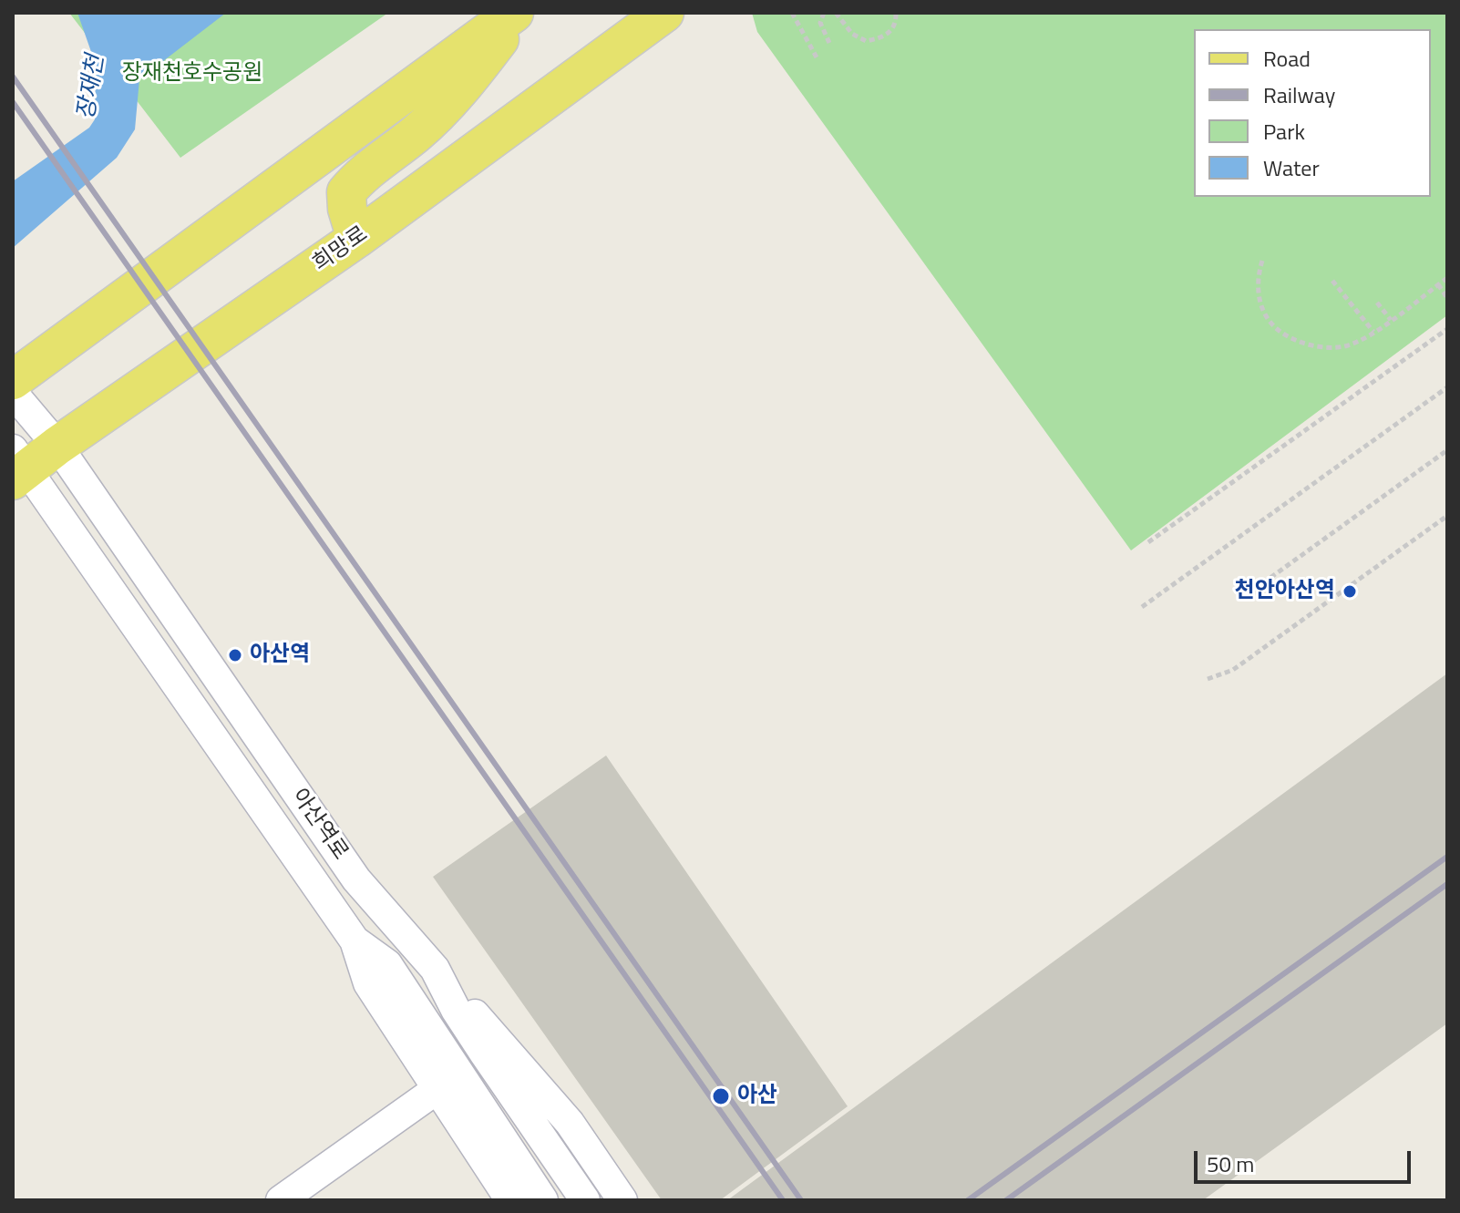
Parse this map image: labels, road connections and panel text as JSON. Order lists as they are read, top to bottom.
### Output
{
  "streets": {
    "main road": ["희망로"],
    "street": ["아산역로"]
  },
  "crossings": [
    ["희망로", "아산역로"]
  ],
  "water": ["장재천"],
  "parks": ["장재천호수공원"],
  "places": ["천안아산역", "아산역", "아산"],
  "legend": [
    "Road",
    "Railway",
    "Park",
    "Water"
  ],
  "scale_bar": "50 m"
}
